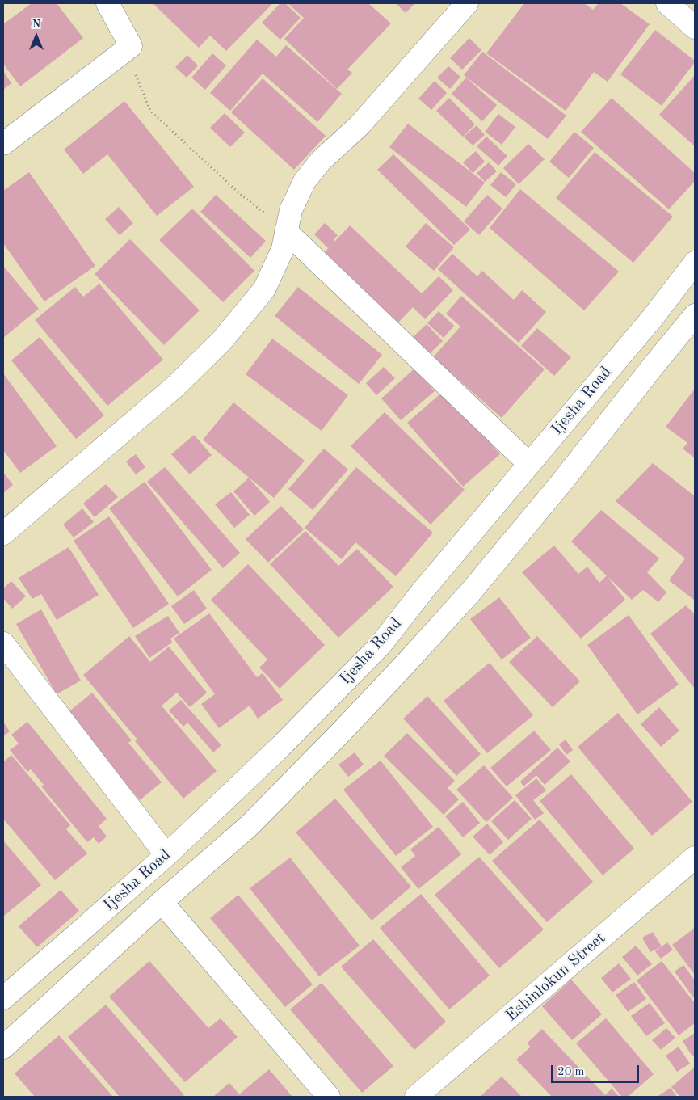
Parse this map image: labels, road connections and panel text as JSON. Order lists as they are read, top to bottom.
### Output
{
  "streets": {
    "main road": ["Ijesha Road", "Eshinlokun Street"]
  },
  "scale_bar": "20 m",
  "north": "top"
}
